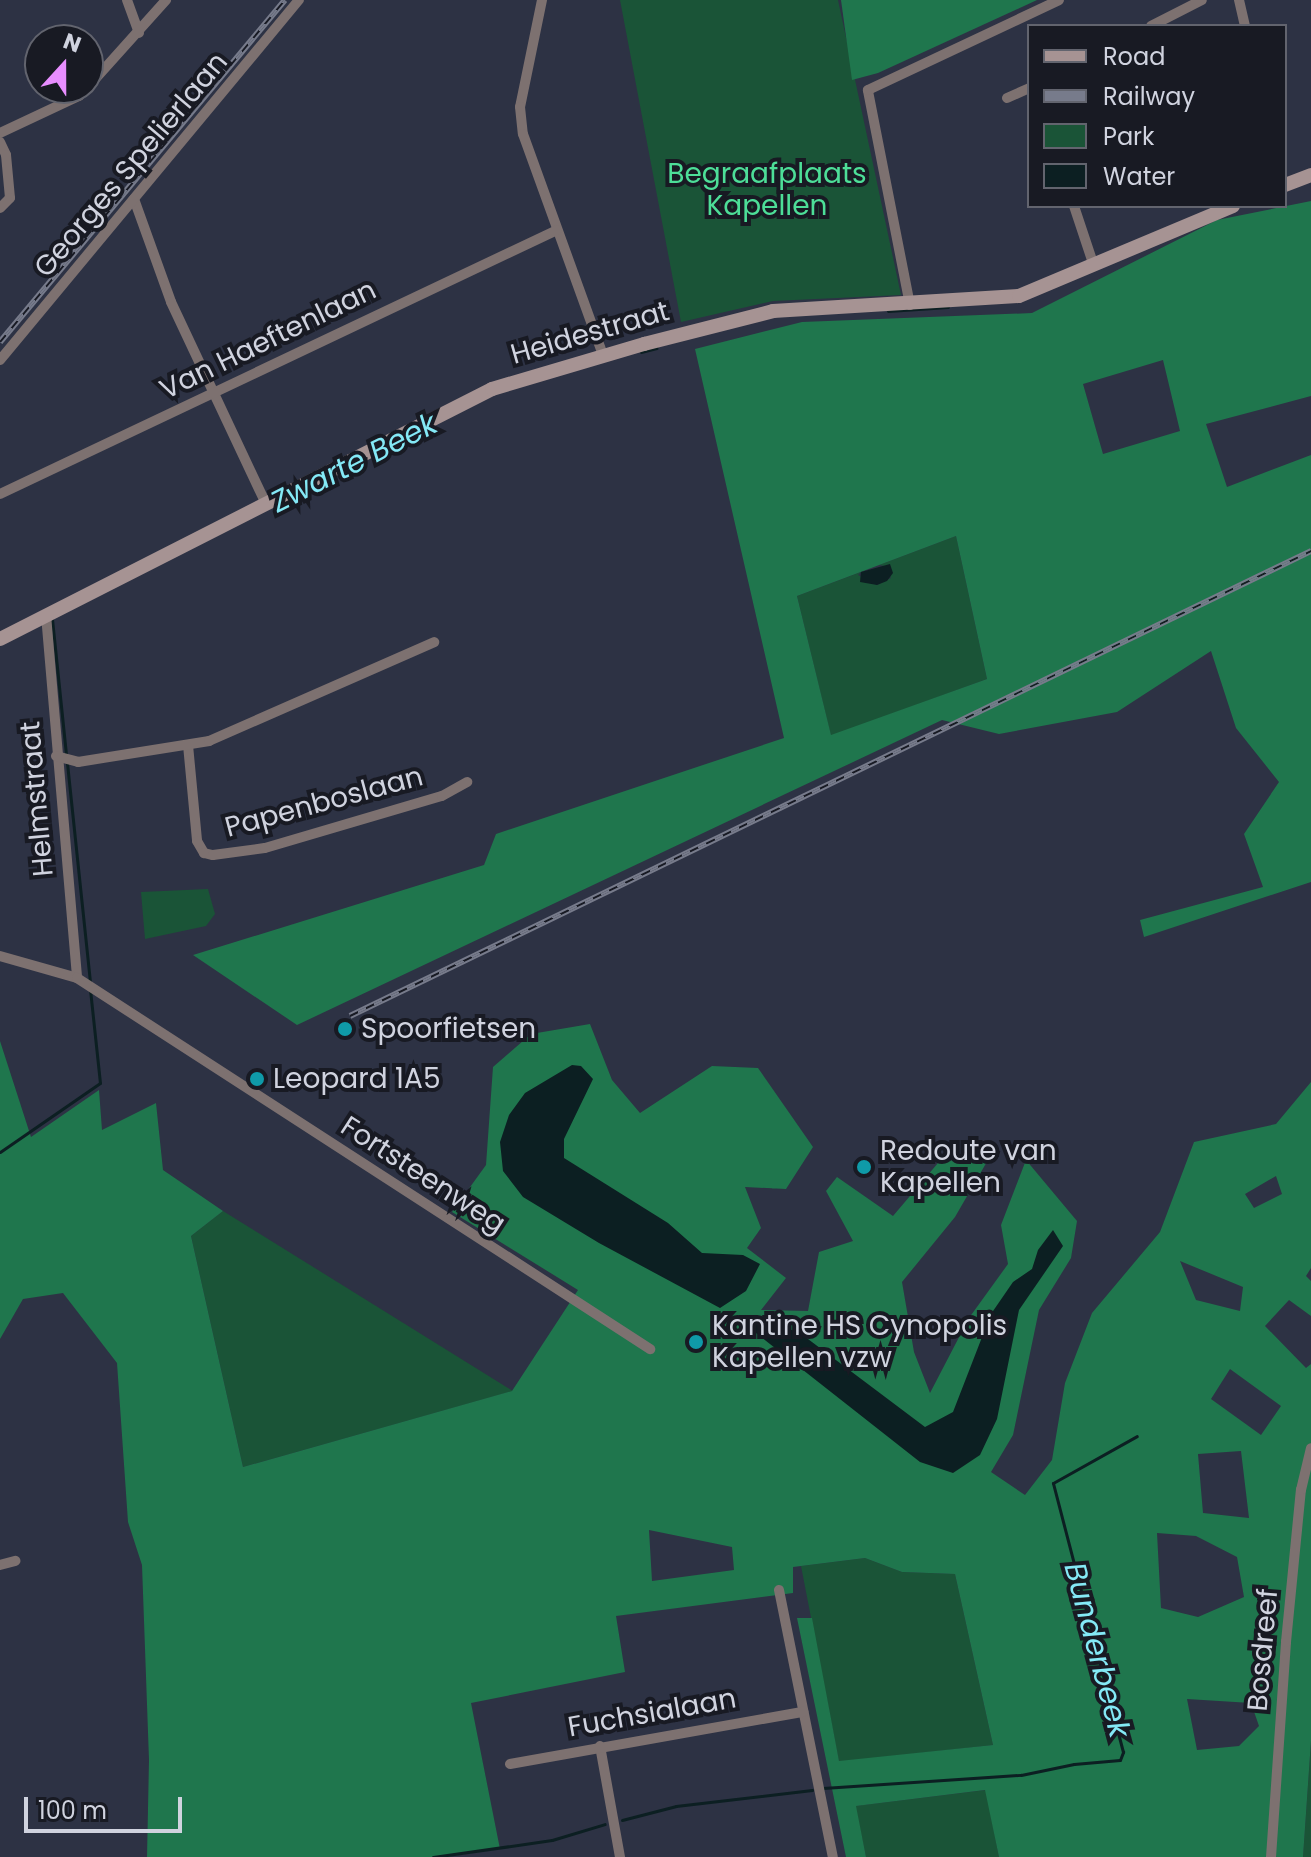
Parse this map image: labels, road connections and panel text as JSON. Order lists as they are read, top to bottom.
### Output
{
  "streets": {
    "street": [
      "Georges Spelierlaan",
      "Heidestraat",
      "Van Haeftenlaan",
      "Helmstraat",
      "Papenboslaan",
      "Fortsteenweg",
      "Bosdreef",
      "Fuchsialaan"
    ]
  },
  "crossings": [
    ["Heidestraat", "Helmstraat"],
    ["Helmstraat", "Fortsteenweg"]
  ],
  "water": ["Zwarte Beek", "Bunderbeek"],
  "parks": ["Begraafplaats Kapellen"],
  "places": [
    "Spoorfietsen",
    "Leopard 1A5",
    "Redoute van Kapellen",
    "Kantine HS Cynopolis Kapellen vzw"
  ],
  "legend": [
    "Road",
    "Railway",
    "Park",
    "Water"
  ],
  "scale_bar": "100 m",
  "north": "top"
}
